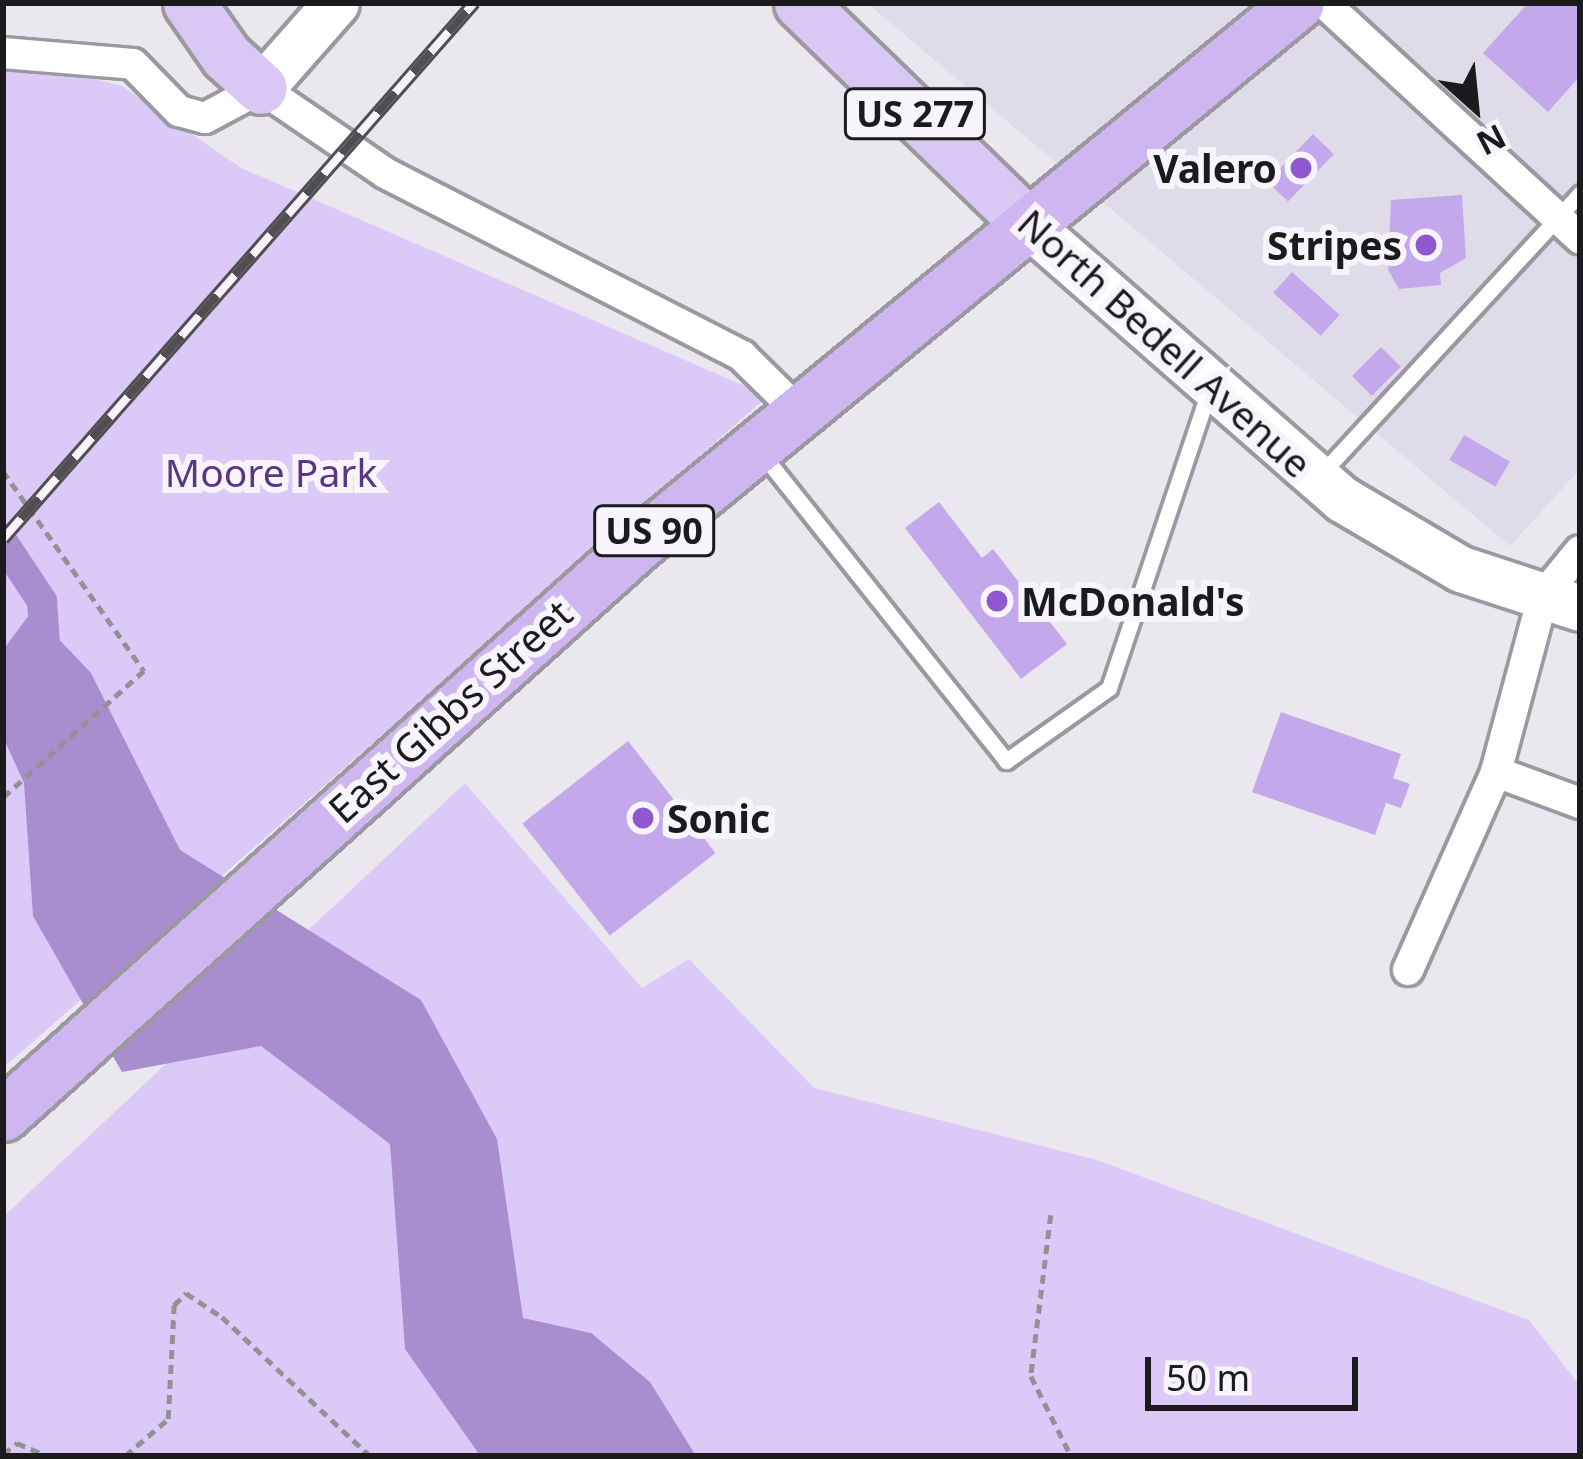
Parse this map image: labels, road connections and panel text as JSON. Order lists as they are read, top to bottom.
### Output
{
  "streets": {
    "highway": ["US 90", "East Gibbs Street"],
    "main road": ["US 277", "North Bedell Avenue"]
  },
  "crossings": [
    ["North Bedell Avenue", "East Gibbs Street"]
  ],
  "parks": ["Moore Park"],
  "places": [
    "Valero",
    "Stripes",
    "McDonald's",
    "Sonic"
  ],
  "scale_bar": "50 m",
  "north": "bottom right"
}
